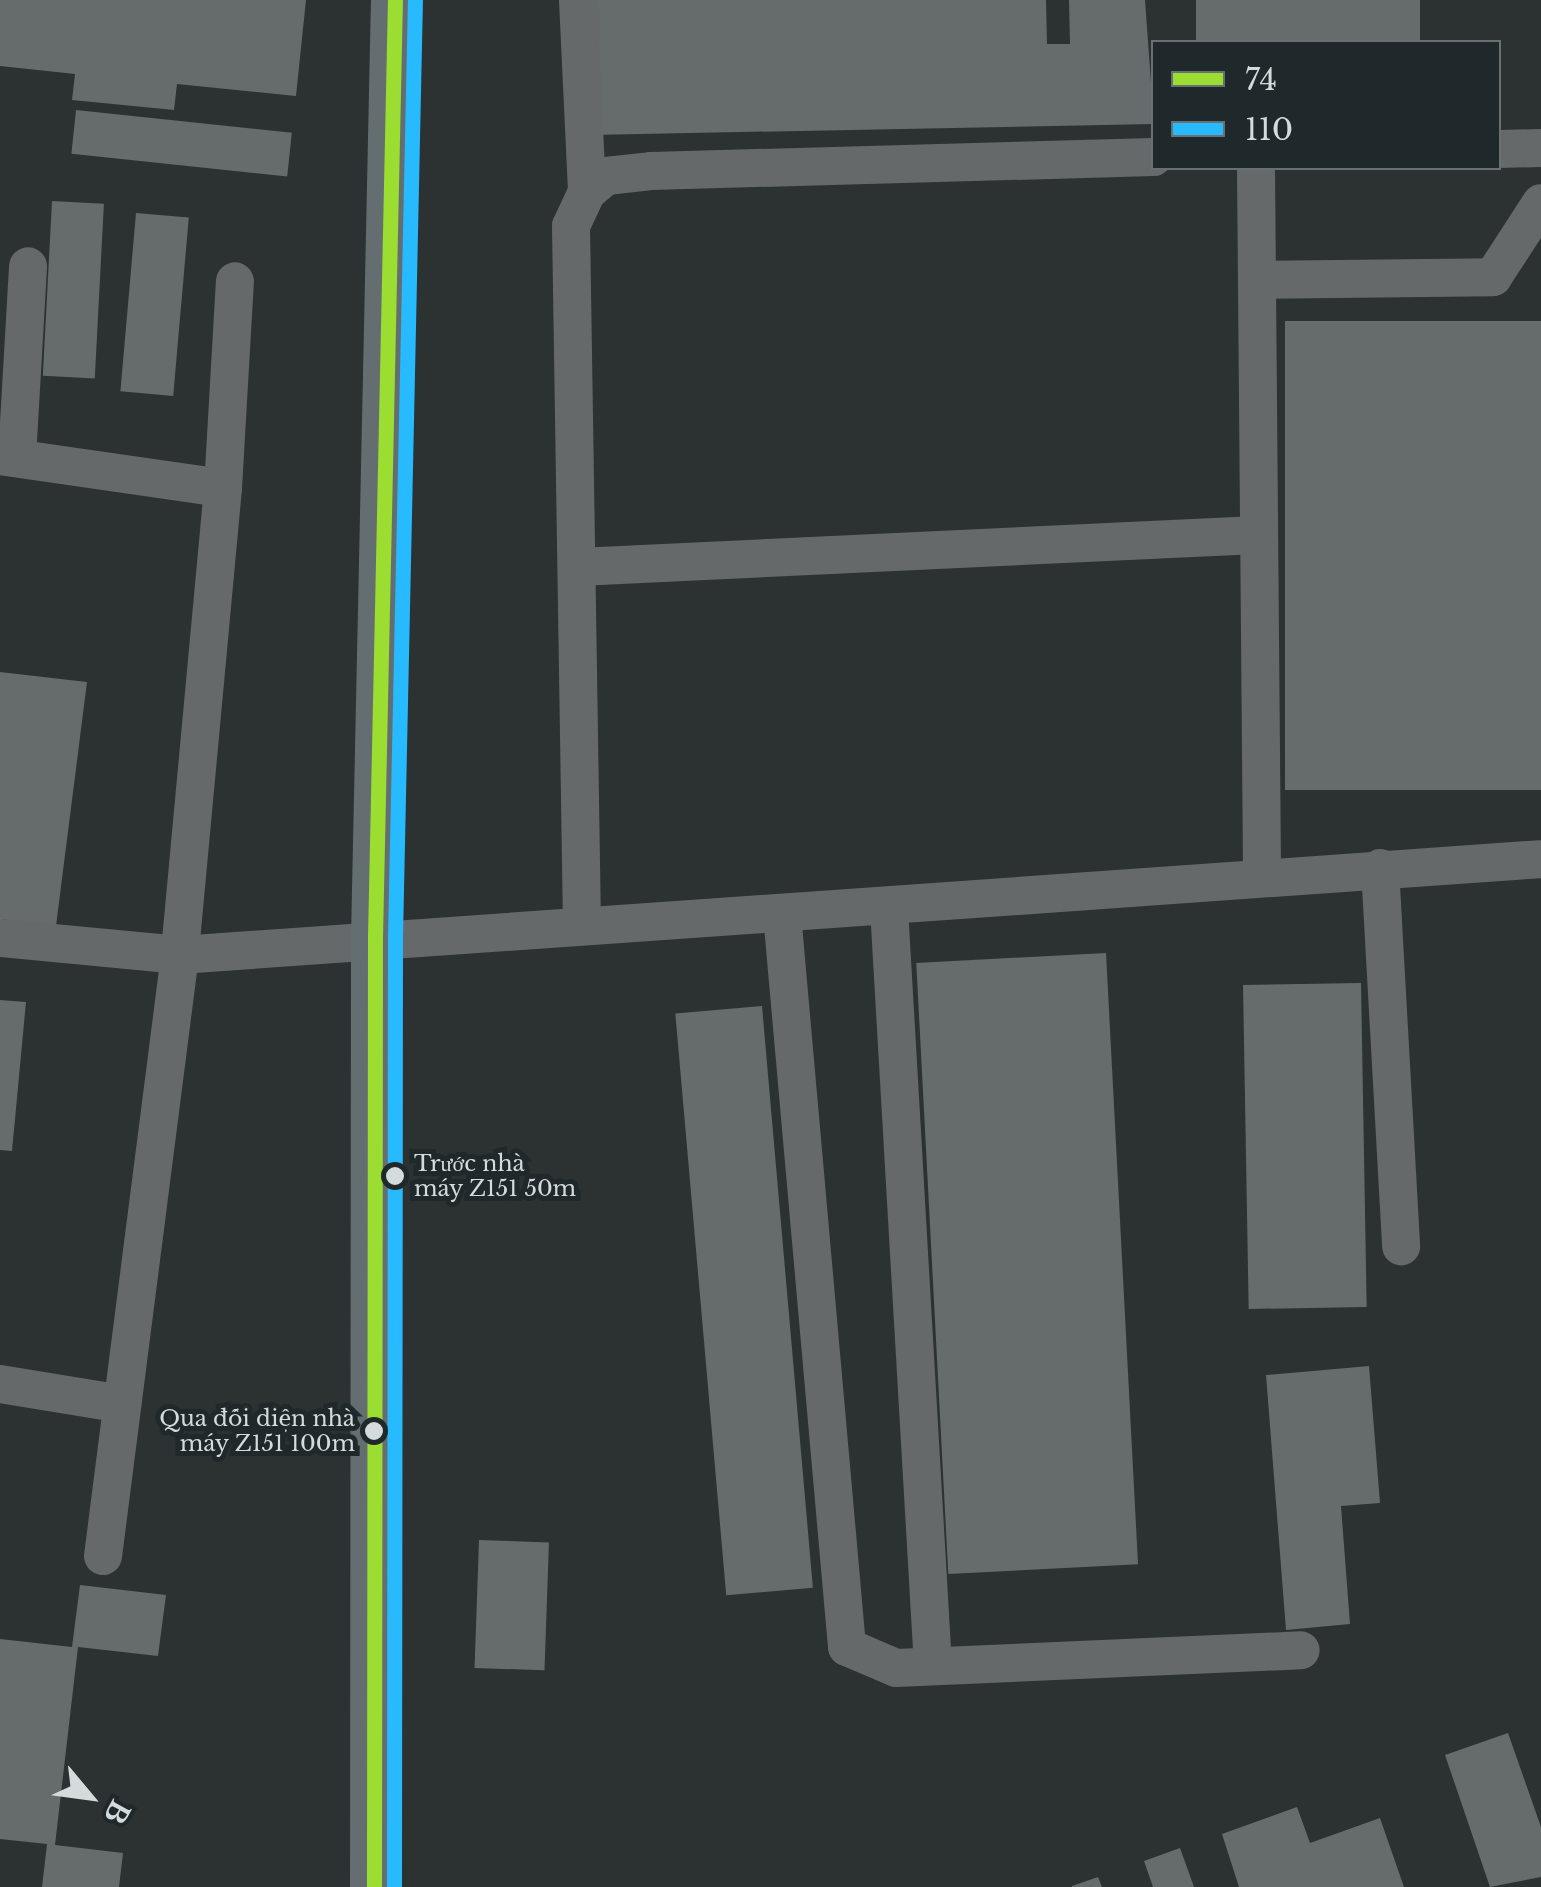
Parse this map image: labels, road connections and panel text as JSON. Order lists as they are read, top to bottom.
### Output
{
  "places": ["Trước nhà máy Z151 50m", "Qua đối diện nhà máy Z151 100m"],
  "lines": ["transit line 74", "transit line 110"],
  "legend": ["74", "110"],
  "north": "bottom right"
}
